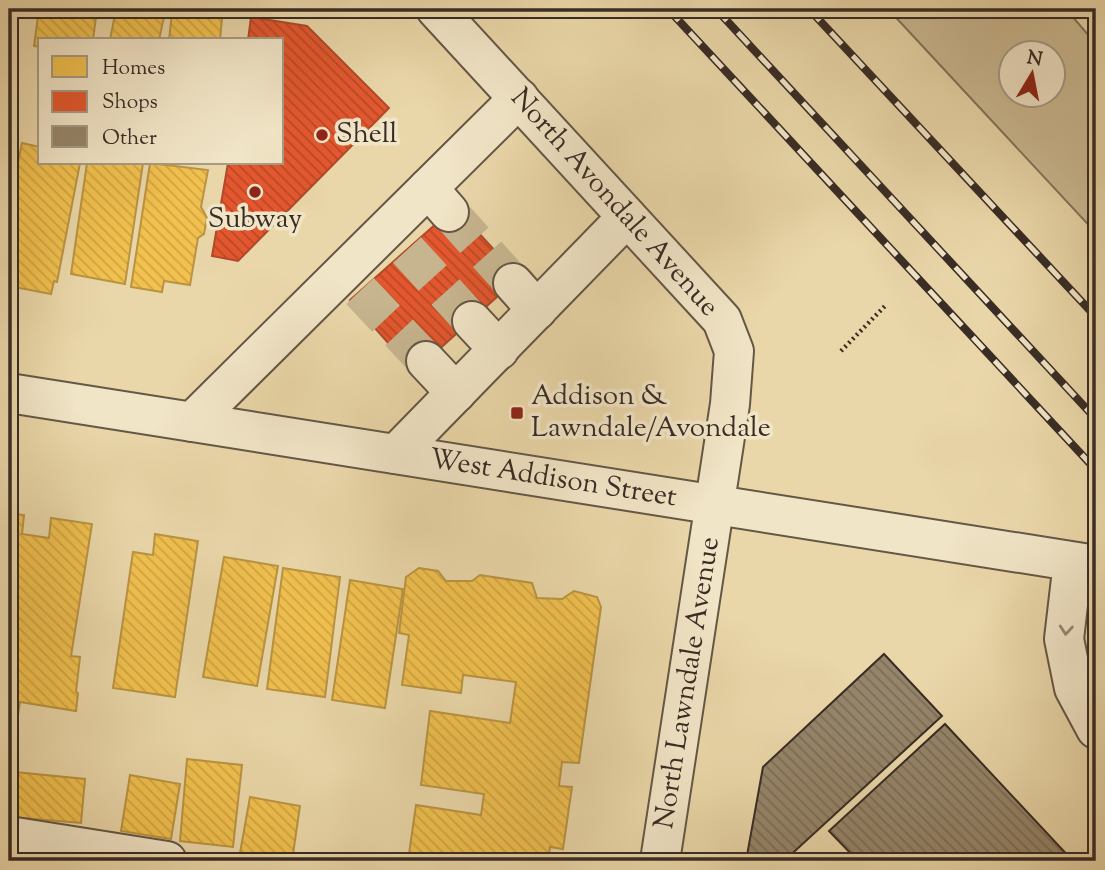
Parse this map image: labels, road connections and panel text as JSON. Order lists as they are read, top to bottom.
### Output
{
  "streets": {
    "street": ["North Avondale Avenue", "West Addison Street", "North Lawndale Avenue"]
  },
  "crossings": [
    ["North Avondale Avenue", "West Addison Street"],
    ["North Avondale Avenue", "North Lawndale Avenue"],
    ["West Addison Street", "North Lawndale Avenue"]
  ],
  "places": {
    "other": ["Shell", "Subway"],
    "transit": ["Addison & Lawndale/Avondale"]
  },
  "legend": ["Homes", "Shops", "Other"],
  "north": "top"
}
